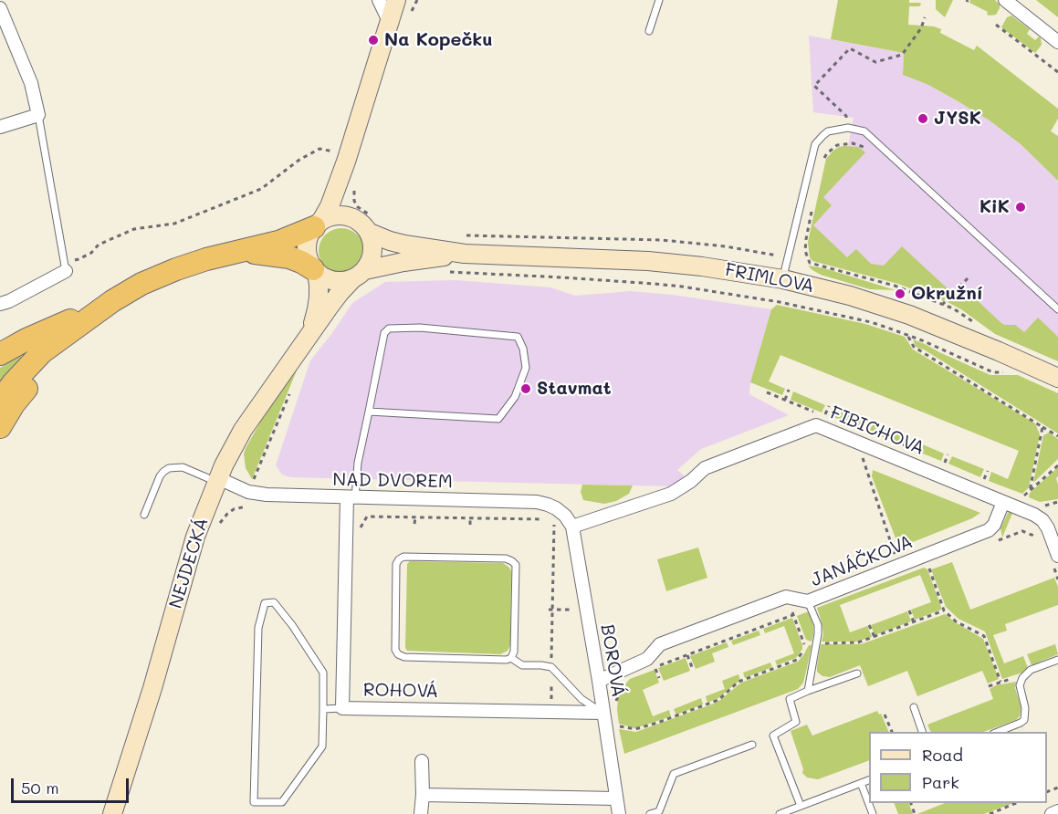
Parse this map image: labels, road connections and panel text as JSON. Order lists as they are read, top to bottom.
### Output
{
  "streets": {
    "main road": ["FRIMLOVA", "NEJDECKÁ"],
    "street": [
      "FIBICHOVA",
      "NAD DVOREM",
      "JANÁČKOVA",
      "BOROVÁ",
      "ROHOVÁ"
    ]
  },
  "crossings": [
    ["FRIMLOVA", "NEJDECKÁ"],
    ["FIBICHOVA", "JANÁČKOVA"],
    ["FIBICHOVA", "BOROVÁ"],
    ["NAD DVOREM", "NEJDECKÁ"],
    ["NAD DVOREM", "BOROVÁ"],
    ["NAD DVOREM", "ROHOVÁ"],
    ["BOROVÁ", "ROHOVÁ"]
  ],
  "places": [
    "Na Kopečku",
    "JYSK",
    "KiK",
    "Okružní",
    "Stavmat"
  ],
  "legend": ["Road", "Park"],
  "scale_bar": "50 m"
}
